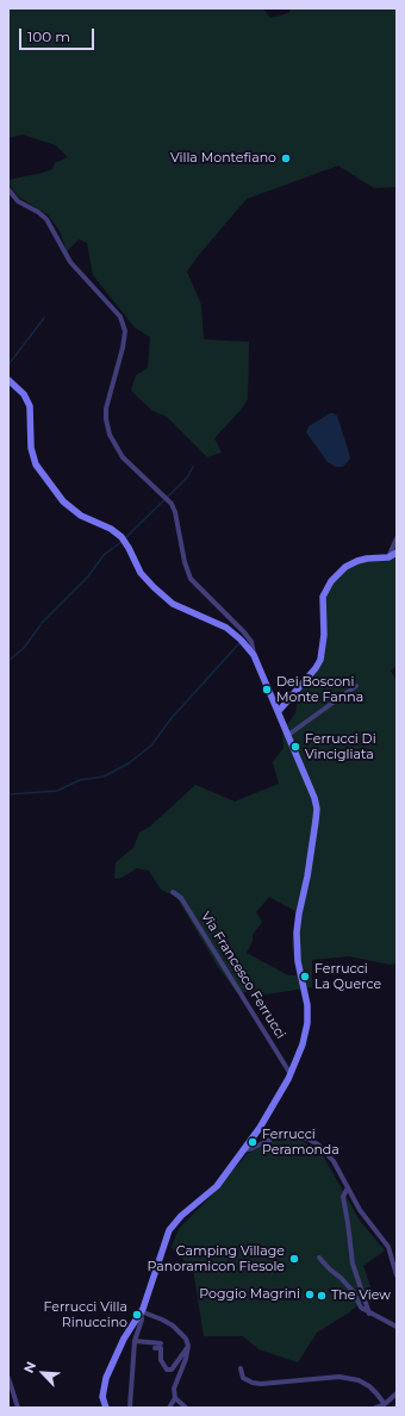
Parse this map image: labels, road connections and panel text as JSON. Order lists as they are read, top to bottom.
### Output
{
  "streets": {
    "main road": ["Via Francesco Ferrucci"]
  },
  "places": [
    "Villa Montefiano",
    "Dei Bosconi Monte Fanna",
    "Ferrucci Di Vincigliata",
    "Ferrucci La Querce",
    "Ferrucci Peramonda",
    "Camping Village Panoramicon Fiesole",
    "Poggio Magrini",
    "The View",
    "Ferrucci Villa Rinuccino"
  ],
  "scale_bar": "100 m",
  "north": "top left"
}
